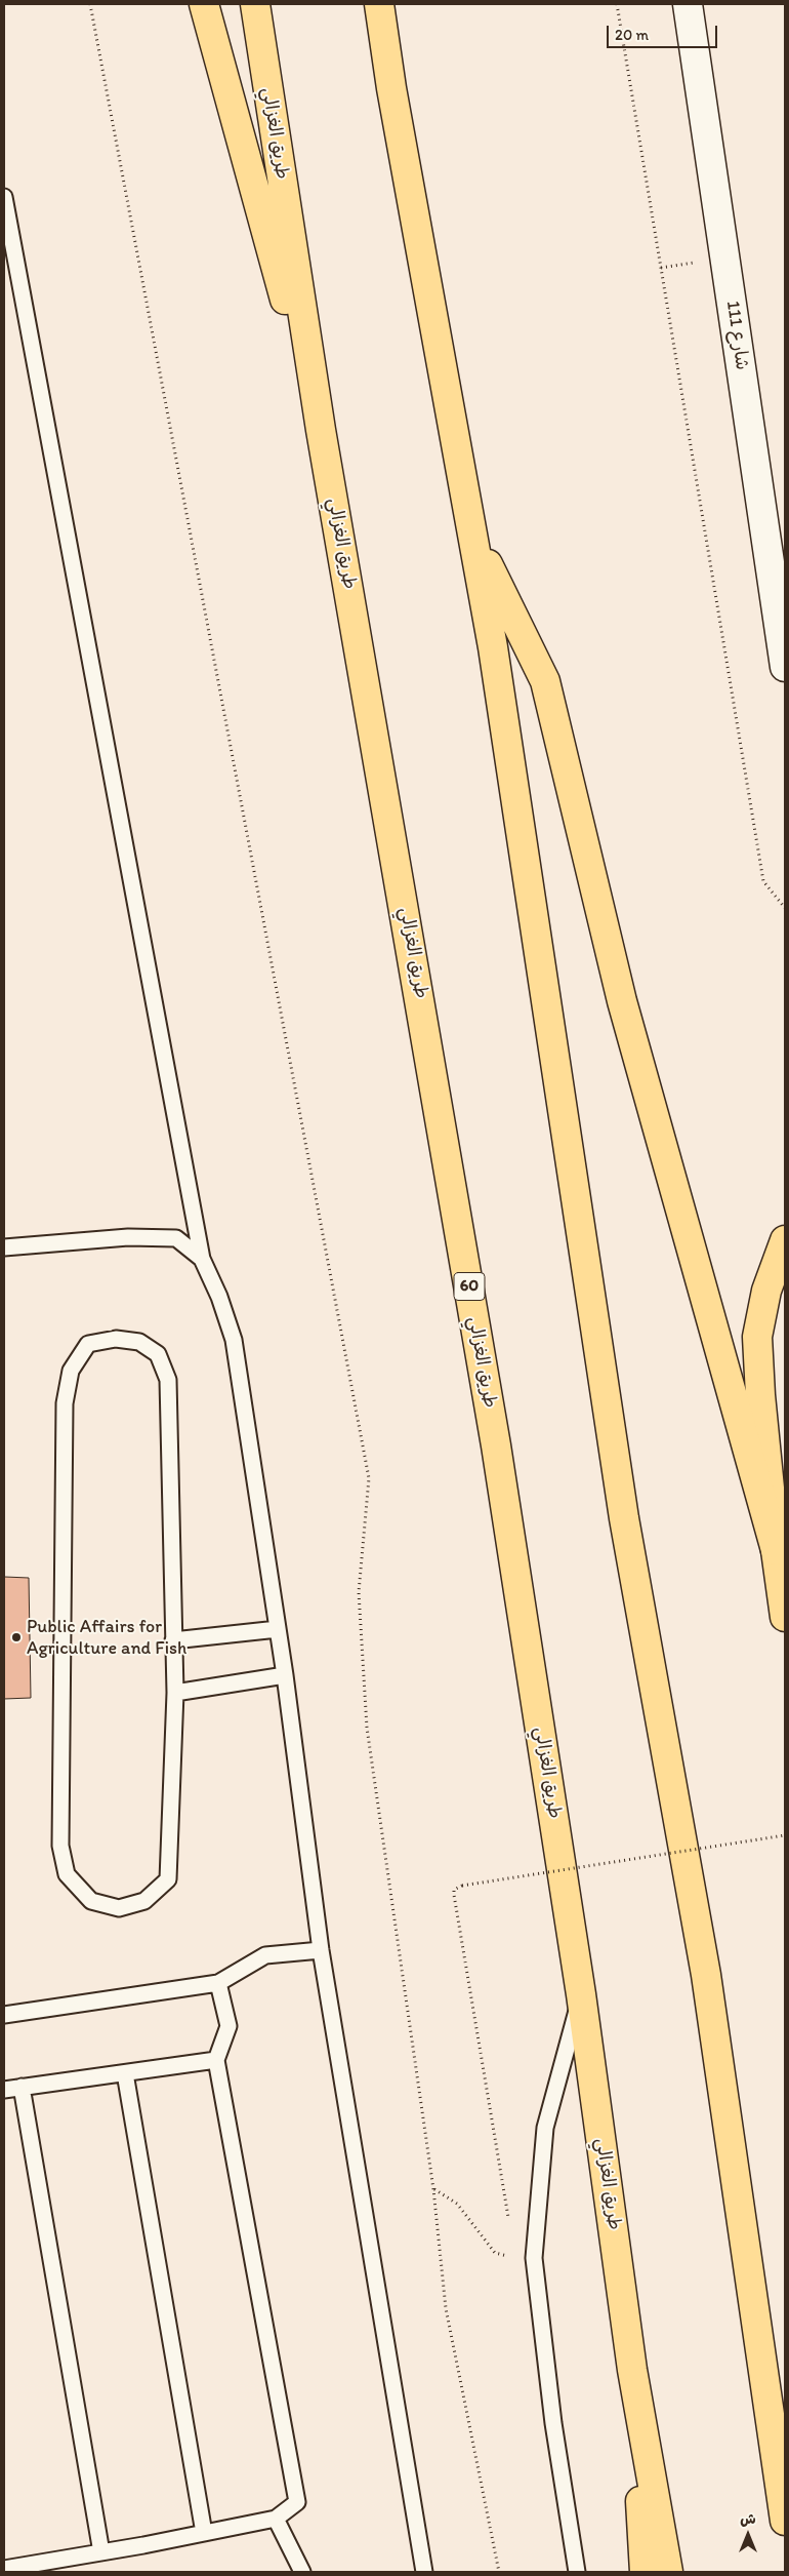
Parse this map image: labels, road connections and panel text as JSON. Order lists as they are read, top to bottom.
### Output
{
  "streets": {
    "main road": ["طريق الغزالي", "60"],
    "street": ["شارع 111"]
  },
  "places": ["Public Affairs for Agriculture and Fish"],
  "scale_bar": "20 m",
  "north": "top"
}
